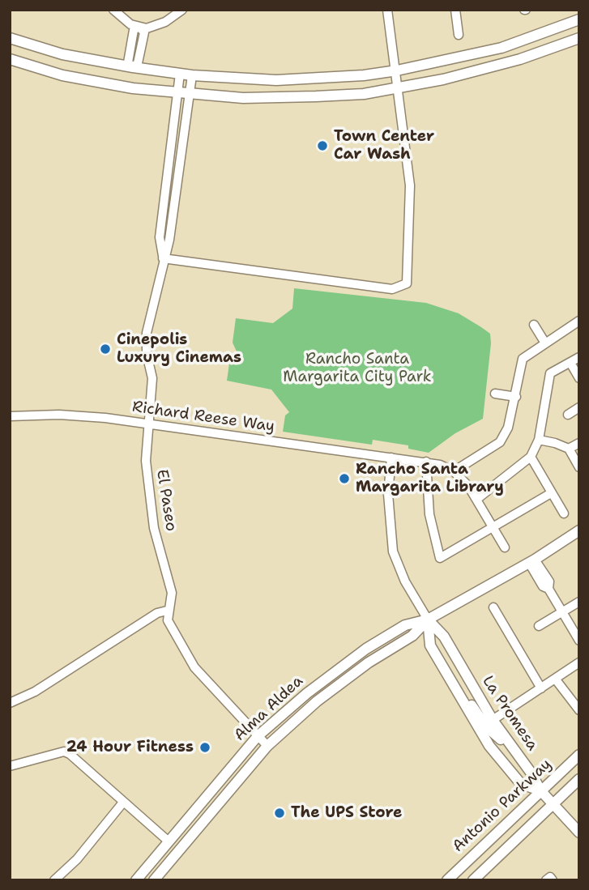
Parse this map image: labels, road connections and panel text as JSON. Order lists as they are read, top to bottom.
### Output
{
  "streets": {
    "main road": ["Alma Aldea", "La Promesa", "Antonio Parkway"],
    "street": ["Richard Reese Way", "El Paseo"]
  },
  "crossings": [
    ["Richard Reese Way", "El Paseo"],
    ["El Paseo", "Alma Aldea"],
    ["Alma Aldea", "La Promesa"],
    ["La Promesa", "Antonio Parkway"]
  ],
  "parks": ["Rancho Santa Margarita City Park"],
  "places": [
    "Town Center Car Wash",
    "Cinepolis Luxury Cinemas",
    "Rancho Santa Margarita Library",
    "24 Hour Fitness",
    "The UPS Store"
  ]
}
